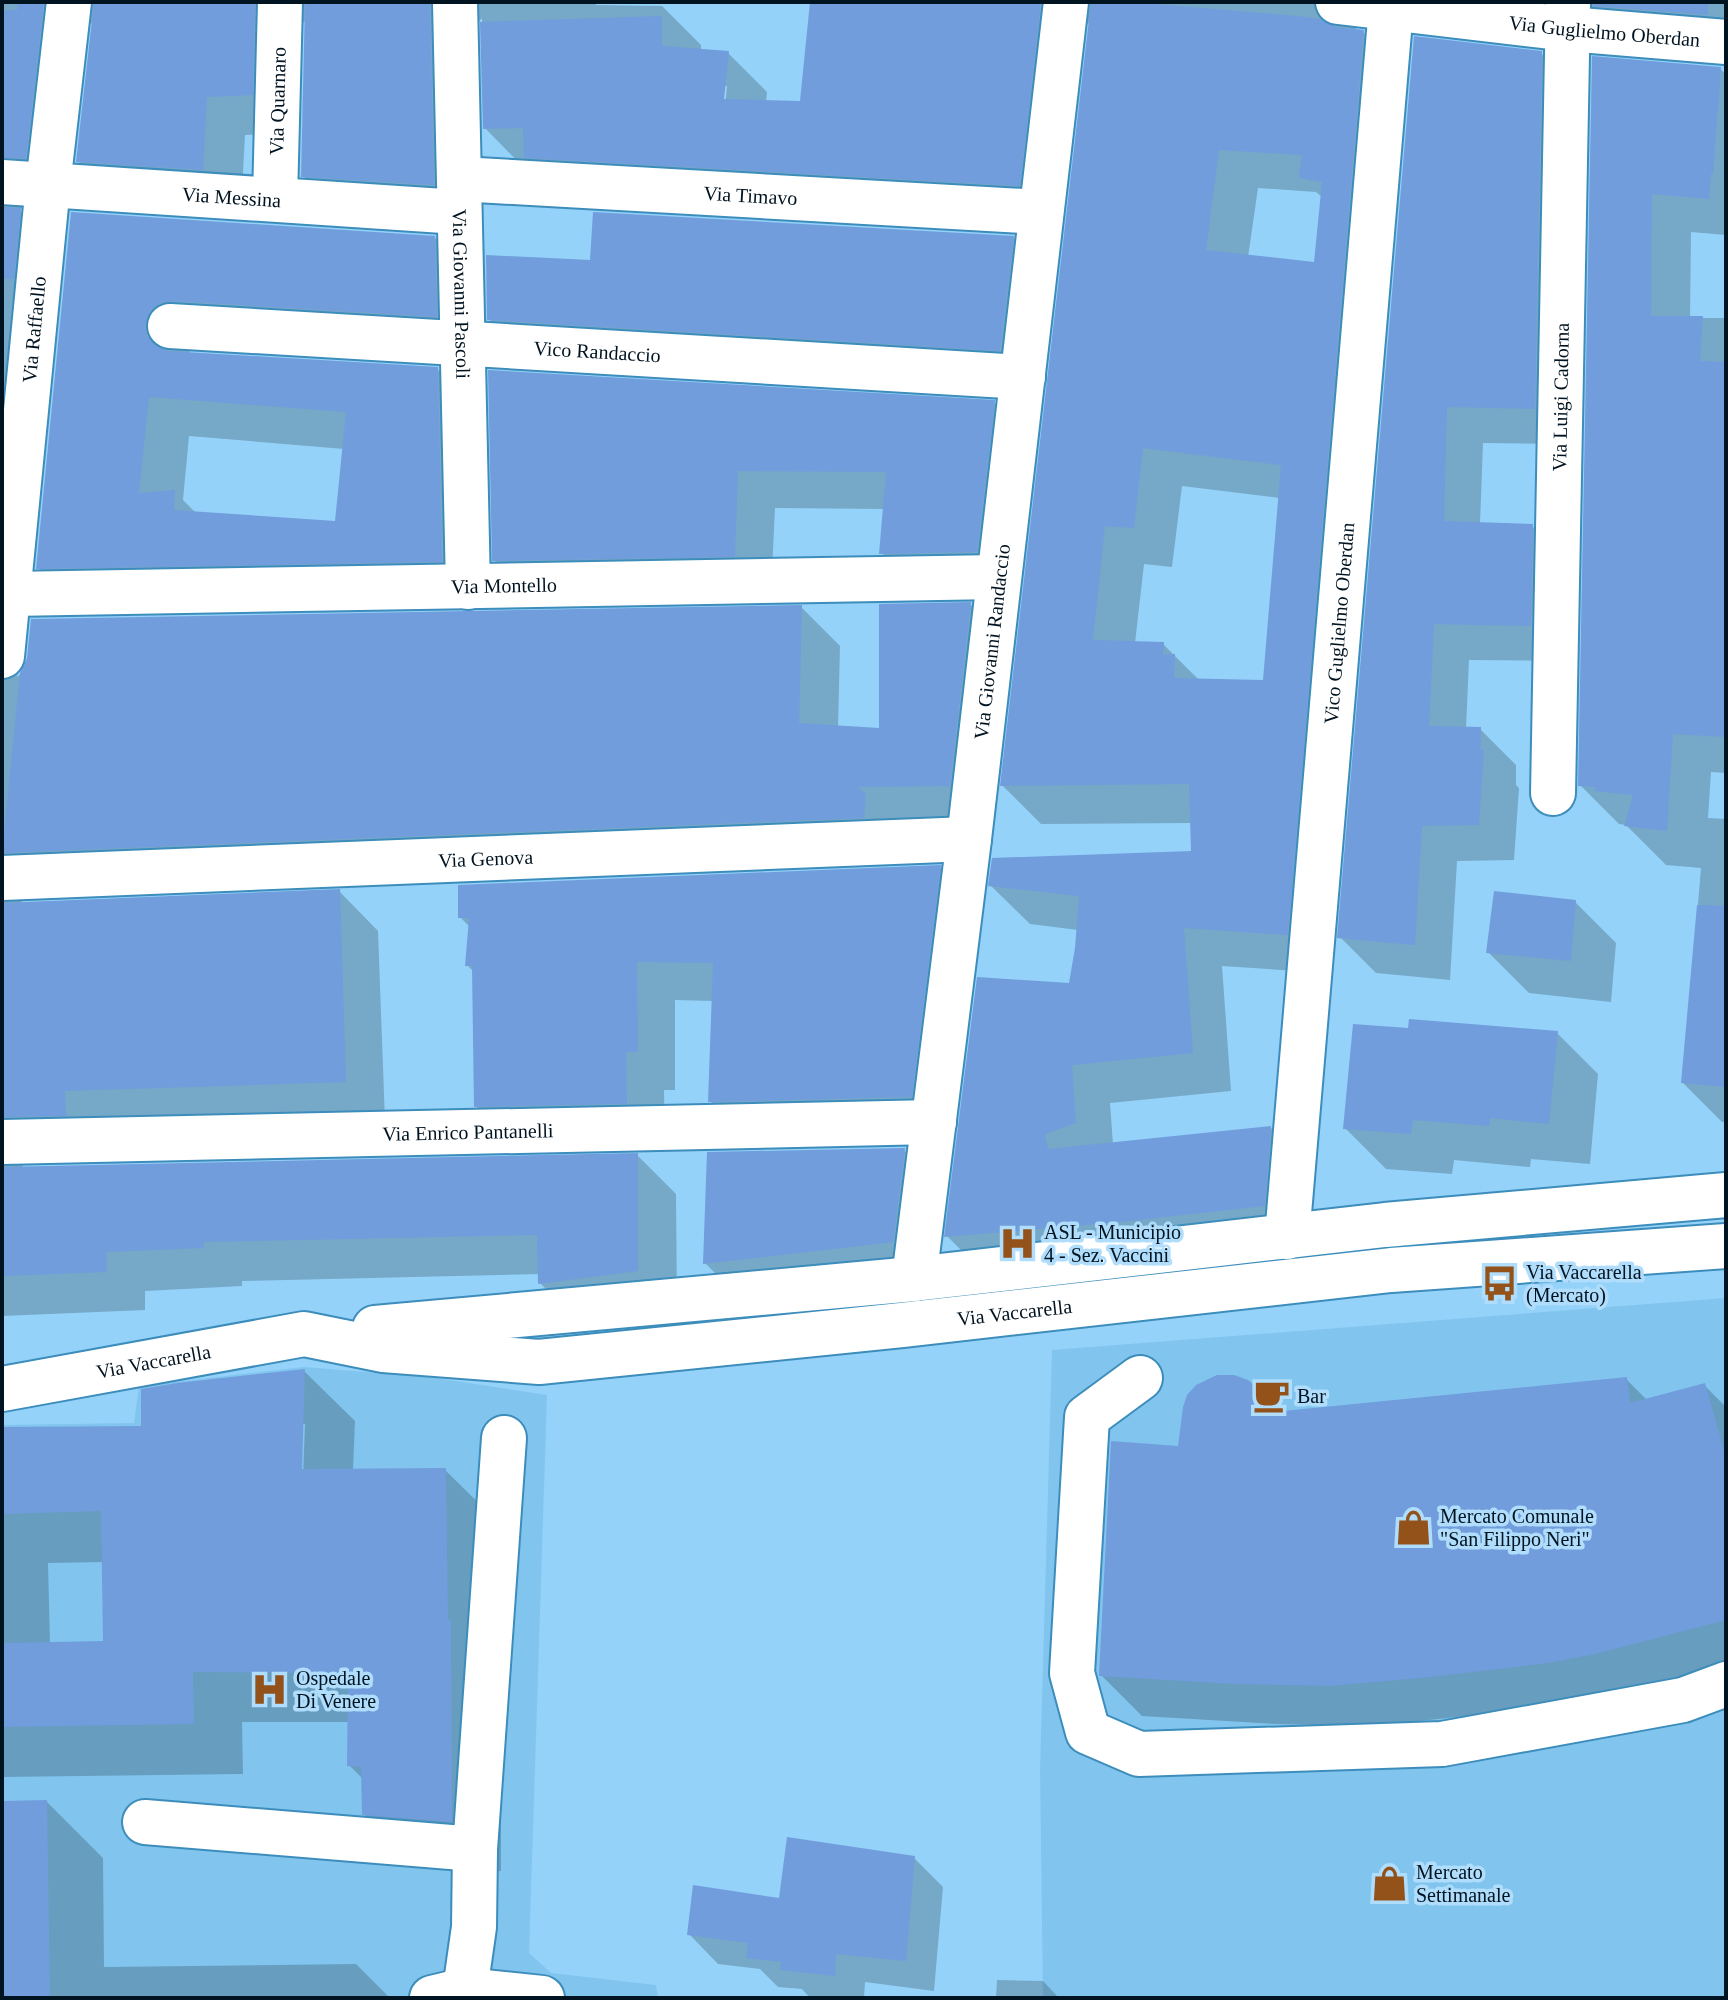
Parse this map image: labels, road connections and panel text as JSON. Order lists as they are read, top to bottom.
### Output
{
  "streets": {
    "street": [
      "Via Guglielmo Oberdan",
      "Via Quarnaro",
      "Via Timavo",
      "Via Messina",
      "Via Giovanni Pascoli",
      "Via Raffaello",
      "Vico Randaccio",
      "Via Luigi Cadorna",
      "Via Montello",
      "Vico Guglielmo Oberdan",
      "Via Giovanni Randaccio",
      "Via Genova",
      "Via Enrico Pantanelli",
      "Via Vaccarella"
    ]
  },
  "crossings": [
    ["Via Guglielmo Oberdan", "Via Luigi Cadorna"],
    ["Via Guglielmo Oberdan", "Vico Guglielmo Oberdan"],
    ["Via Quarnaro", "Via Messina"],
    ["Via Timavo", "Via Messina"],
    ["Via Timavo", "Via Giovanni Pascoli"],
    ["Via Timavo", "Via Giovanni Randaccio"],
    ["Via Messina", "Via Giovanni Pascoli"],
    ["Via Messina", "Via Raffaello"],
    ["Via Giovanni Pascoli", "Vico Randaccio"],
    ["Via Giovanni Pascoli", "Via Montello"],
    ["Via Raffaello", "Via Montello"],
    ["Vico Randaccio", "Via Giovanni Randaccio"],
    ["Via Montello", "Via Giovanni Randaccio"],
    ["Vico Guglielmo Oberdan", "Via Vaccarella"],
    ["Via Giovanni Randaccio", "Via Genova"],
    ["Via Giovanni Randaccio", "Via Enrico Pantanelli"],
    ["Via Giovanni Randaccio", "Via Vaccarella"]
  ],
  "places": {
    "hospital": ["ASL - Municipio 4 - Sez. Vaccini", "Ospedale Di Venere"],
    "bus stop": ["Via Vaccarella (Mercato)"],
    "cafe": ["Bar"],
    "shop": ["Mercato Comunale \"San Filippo Neri\"", "Mercato Settimanale"]
  }
}
